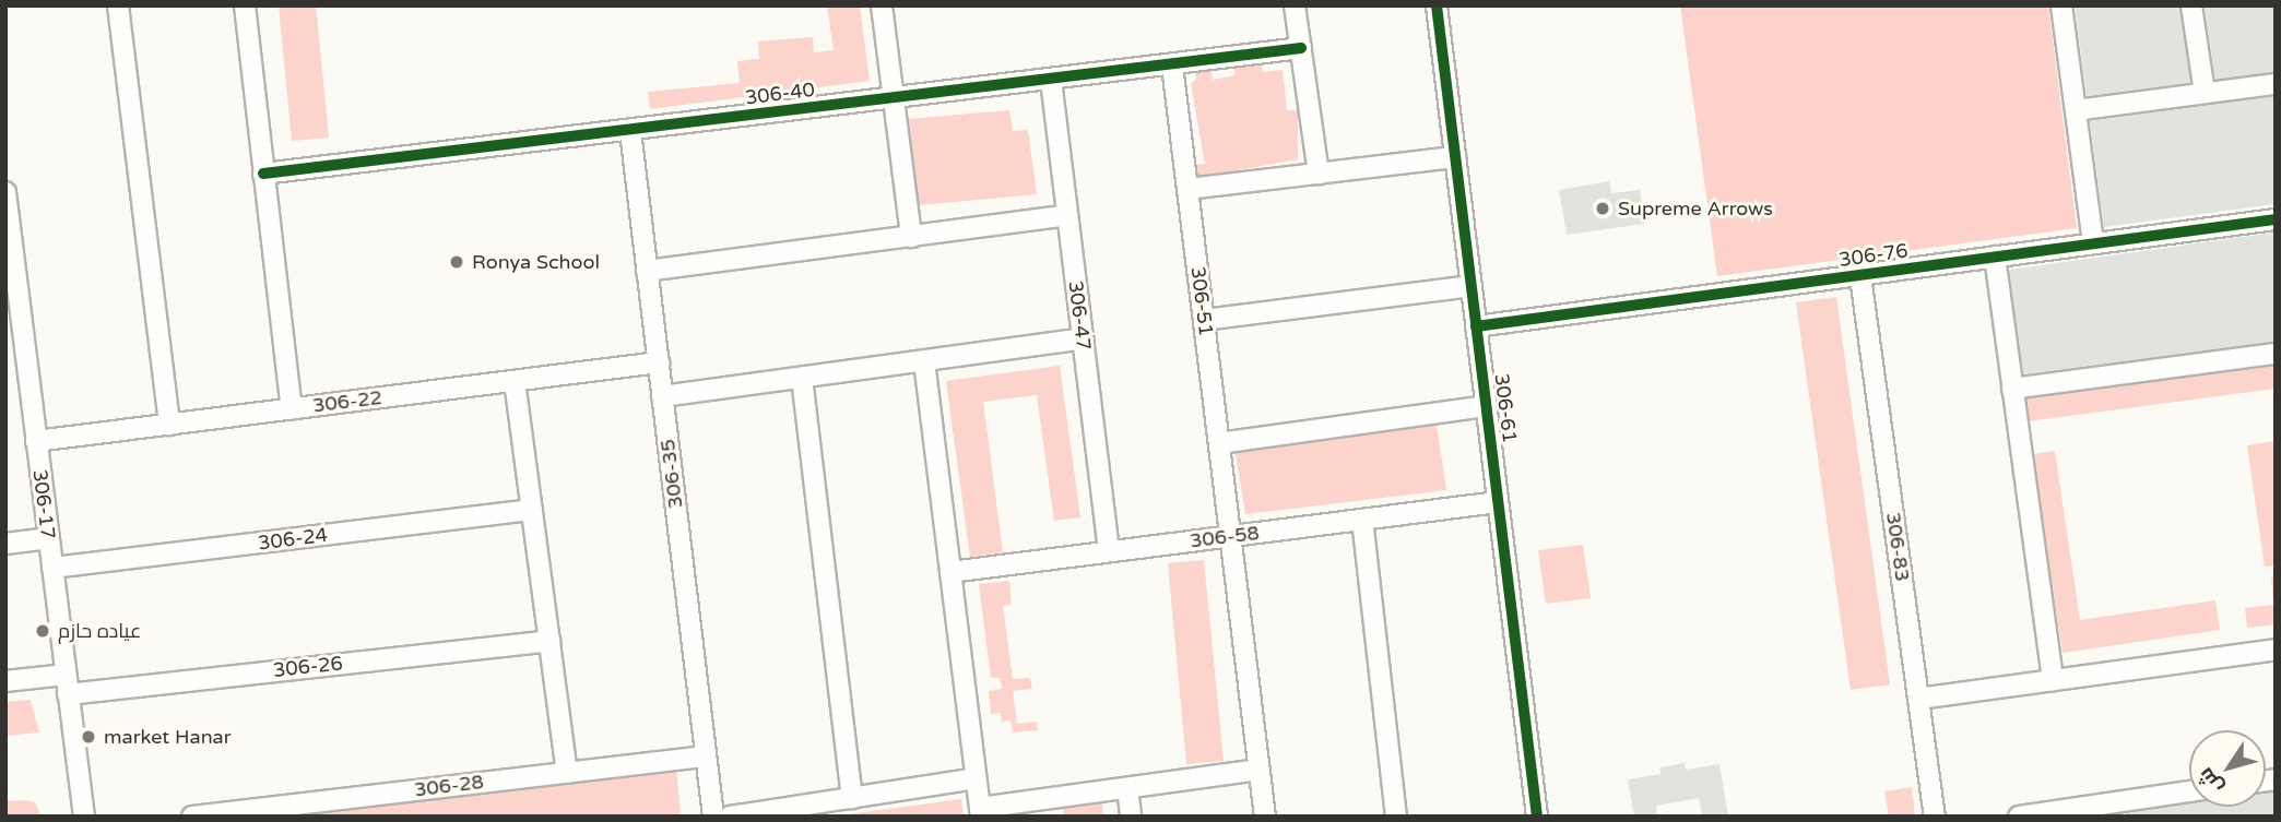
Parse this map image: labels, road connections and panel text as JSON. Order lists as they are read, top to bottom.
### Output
{
  "streets": {
    "street": [
      "306-40",
      "306-76",
      "306-51",
      "306-47",
      "306-22",
      "306-61",
      "306-35",
      "306-17",
      "306-58",
      "306-24",
      "306-83",
      "306-26",
      "306-28"
    ]
  },
  "crossings": [
    ["306-40", "306-51"],
    ["306-40", "306-47"],
    ["306-40", "306-35"],
    ["306-76", "306-61"],
    ["306-76", "306-83"],
    ["306-51", "306-58"],
    ["306-47", "306-58"],
    ["306-22", "306-35"],
    ["306-22", "306-17"],
    ["306-61", "306-58"],
    ["306-35", "306-28"],
    ["306-17", "306-24"],
    ["306-17", "306-26"]
  ],
  "places": [
    "Supreme Arrows",
    "Ronya School",
    "عياده حازم",
    "market Hanar"
  ],
  "north": "bottom left"
}
